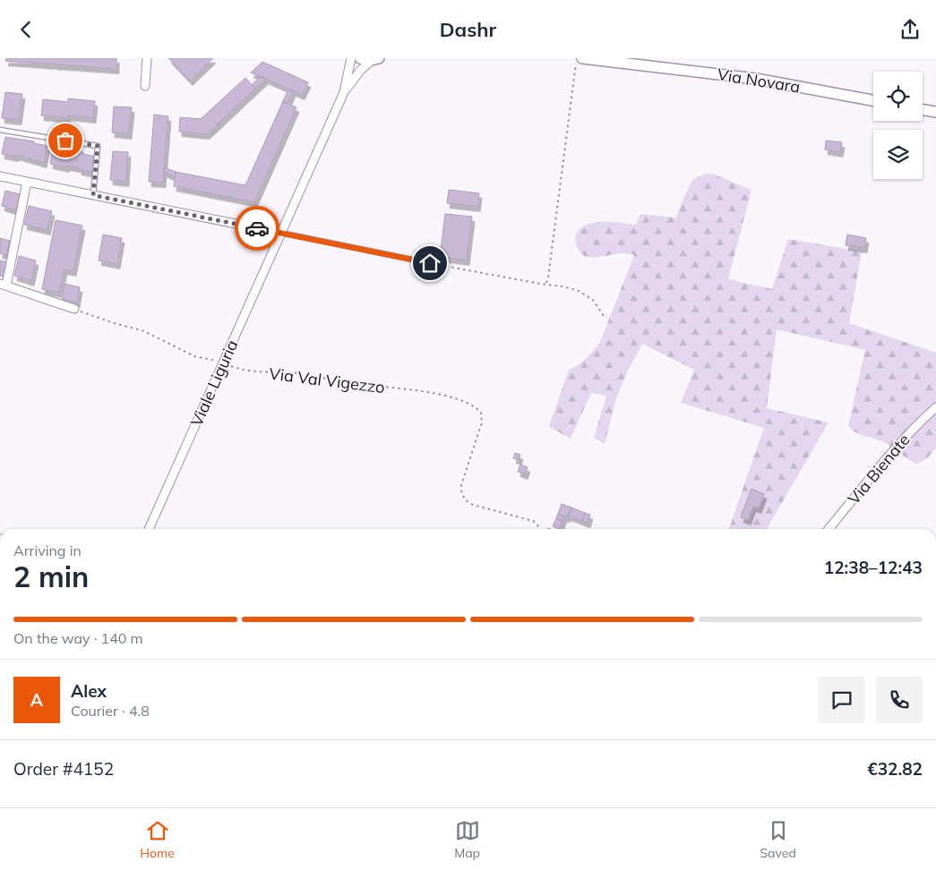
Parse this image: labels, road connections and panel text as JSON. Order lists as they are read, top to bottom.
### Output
{
  "streets": {
    "street": ["Via Novara", "Viale Liguria", "Via Bienate"],
    "path": ["Via Val Vigezzo"]
  },
  "crossings": [
    ["Via Val Vigezzo", "Viale Liguria"]
  ],
  "page": {
    "header": "Dashr",
    "heading": ["2 min", "Arriving in", "12:38–12:43"],
    "panel": [
      "Alex",
      "Courier · 4.8",
      "Order #4152",
      "€32.82"
    ],
    "bar": "On the way · 140 m",
    "round": "A",
    "tabs": ["Home", "Map", "Saved"]
  }
}
